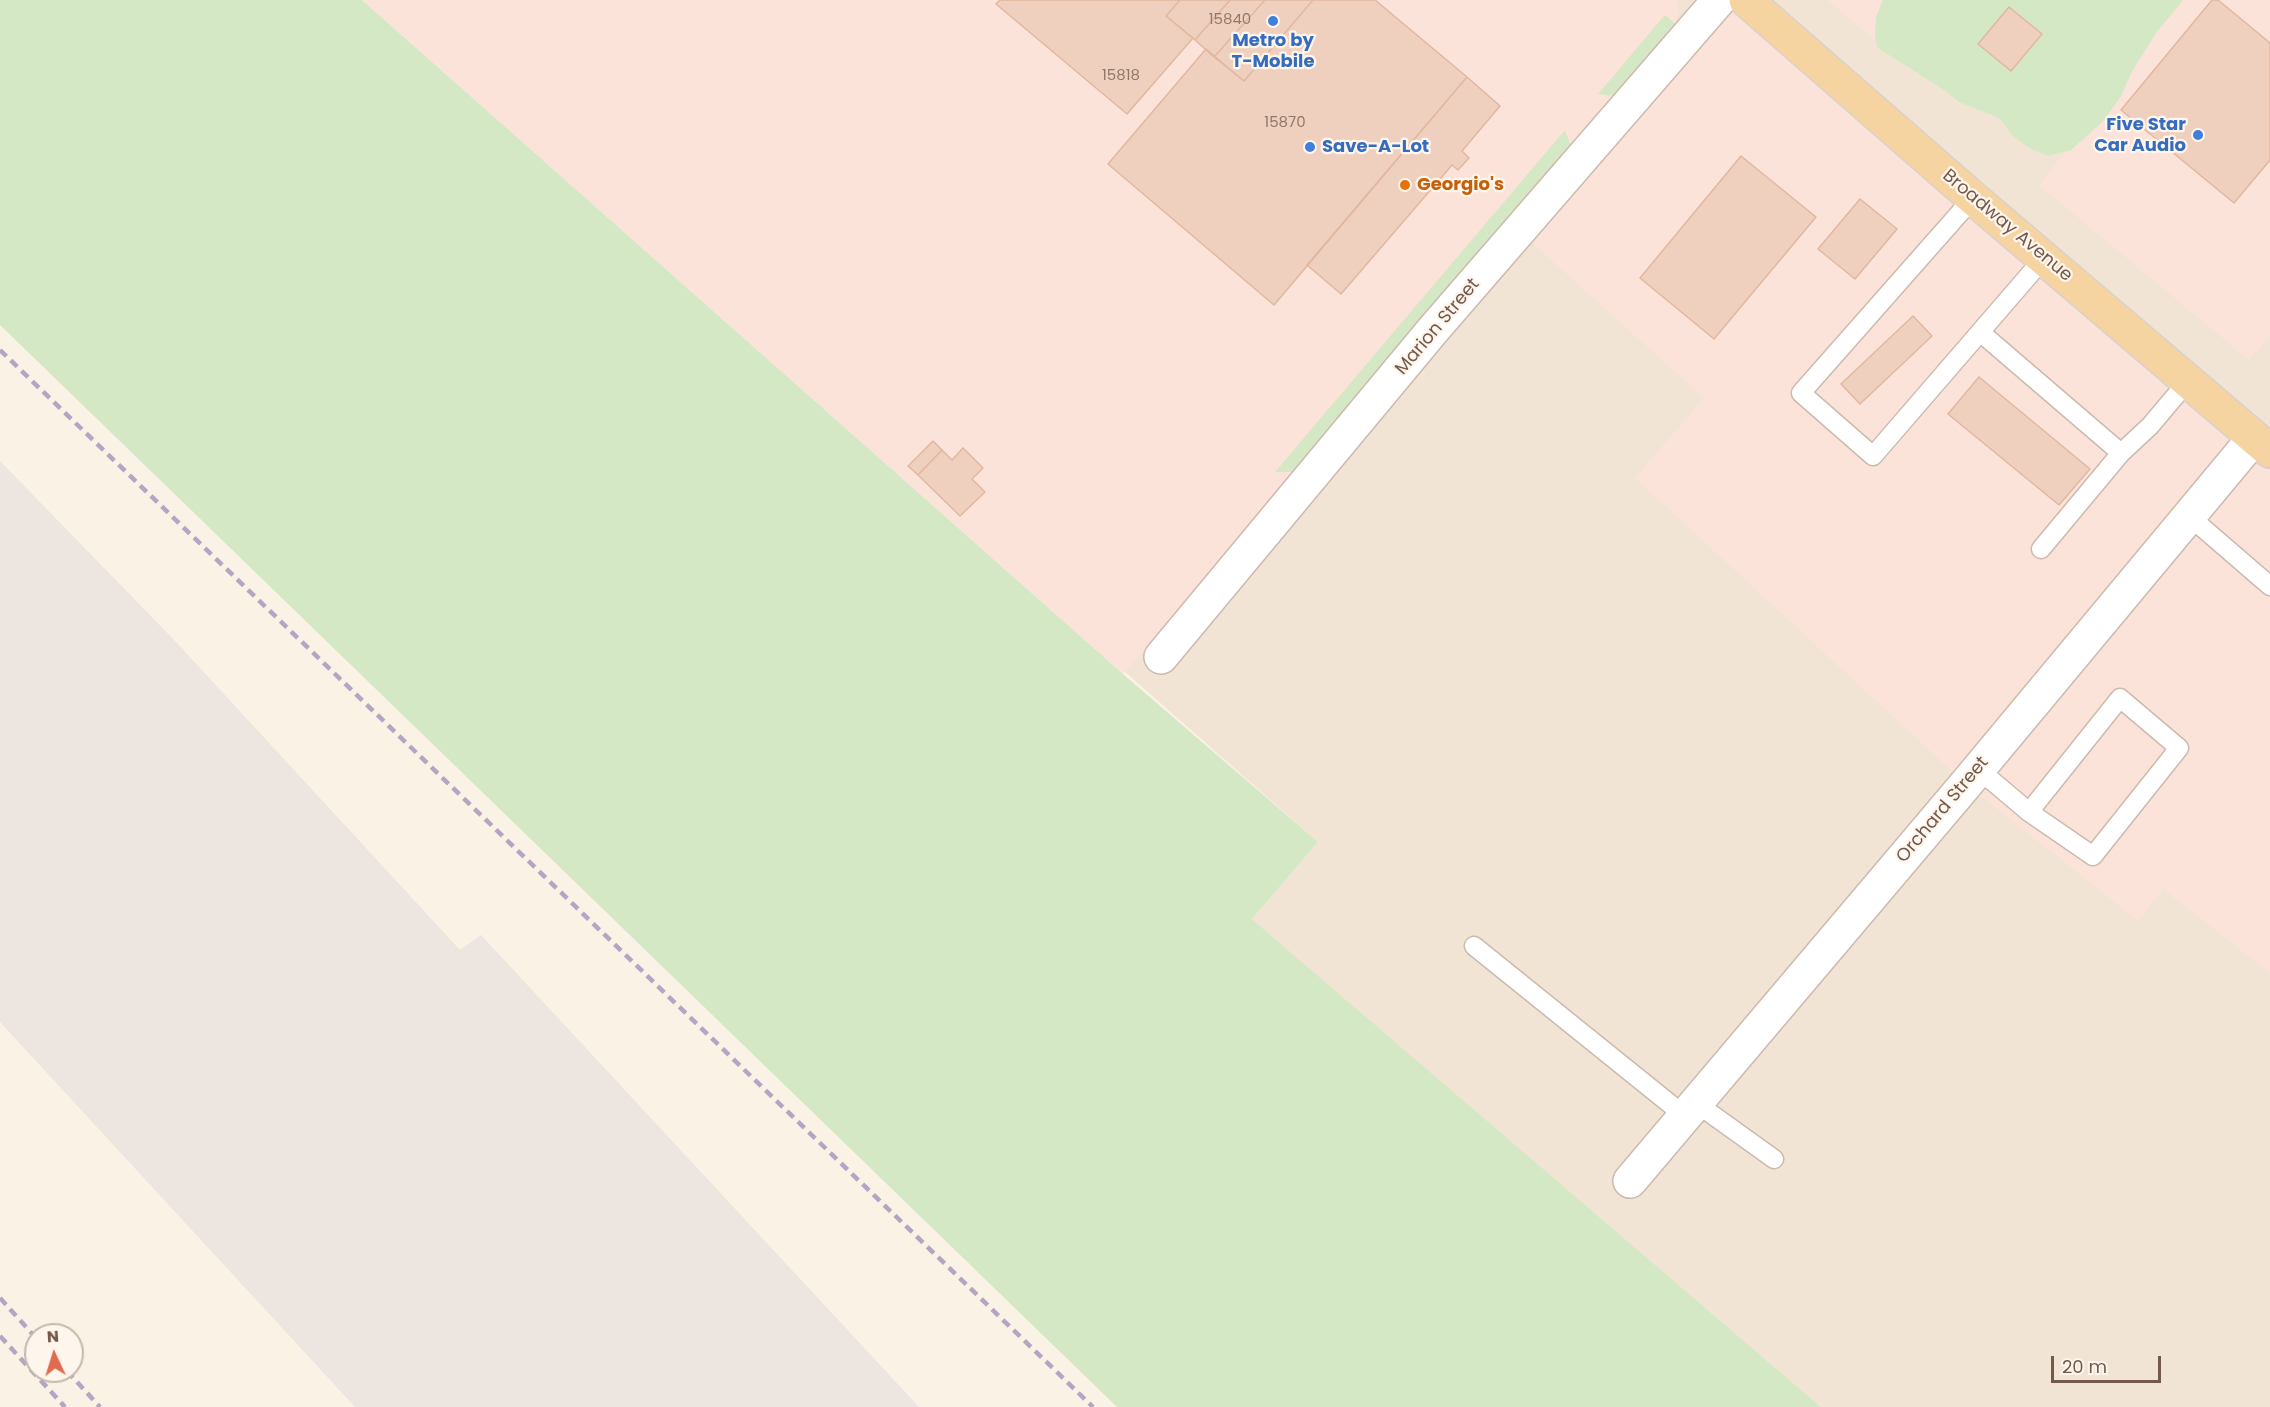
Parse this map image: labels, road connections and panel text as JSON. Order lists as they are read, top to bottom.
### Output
{
  "streets": {
    "main road": ["Broadway Avenue"],
    "street": ["Marion Street", "Orchard Street"]
  },
  "crossings": [
    ["Broadway Avenue", "Orchard Street"]
  ],
  "places": [
    "Metro by T-Mobile",
    "Five Star Car Audio",
    "Save-A-Lot",
    "Georgio's"
  ],
  "house_numbers": ["15840", "15818", "15870"],
  "scale_bar": "20 m",
  "north": "top"
}
